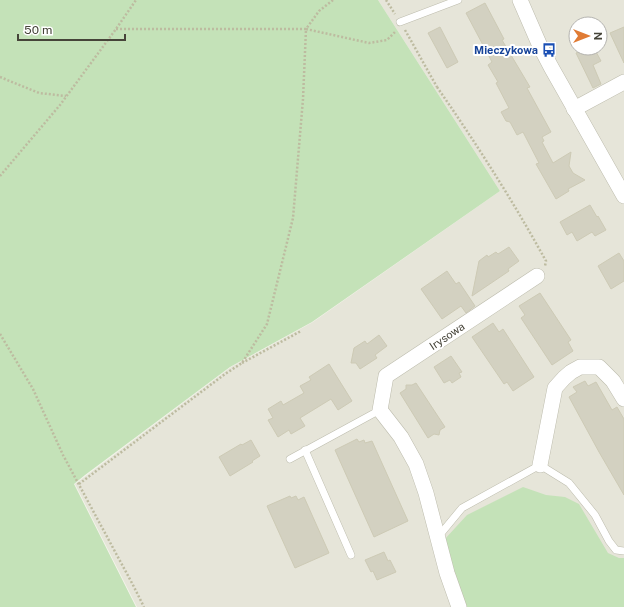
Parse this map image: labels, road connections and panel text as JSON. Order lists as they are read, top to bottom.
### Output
{
  "streets": {
    "street": ["Irysowa"]
  },
  "places": {
    "bus stop": ["Mieczykowa"]
  },
  "scale_bar": "50 m",
  "north": "right"
}
